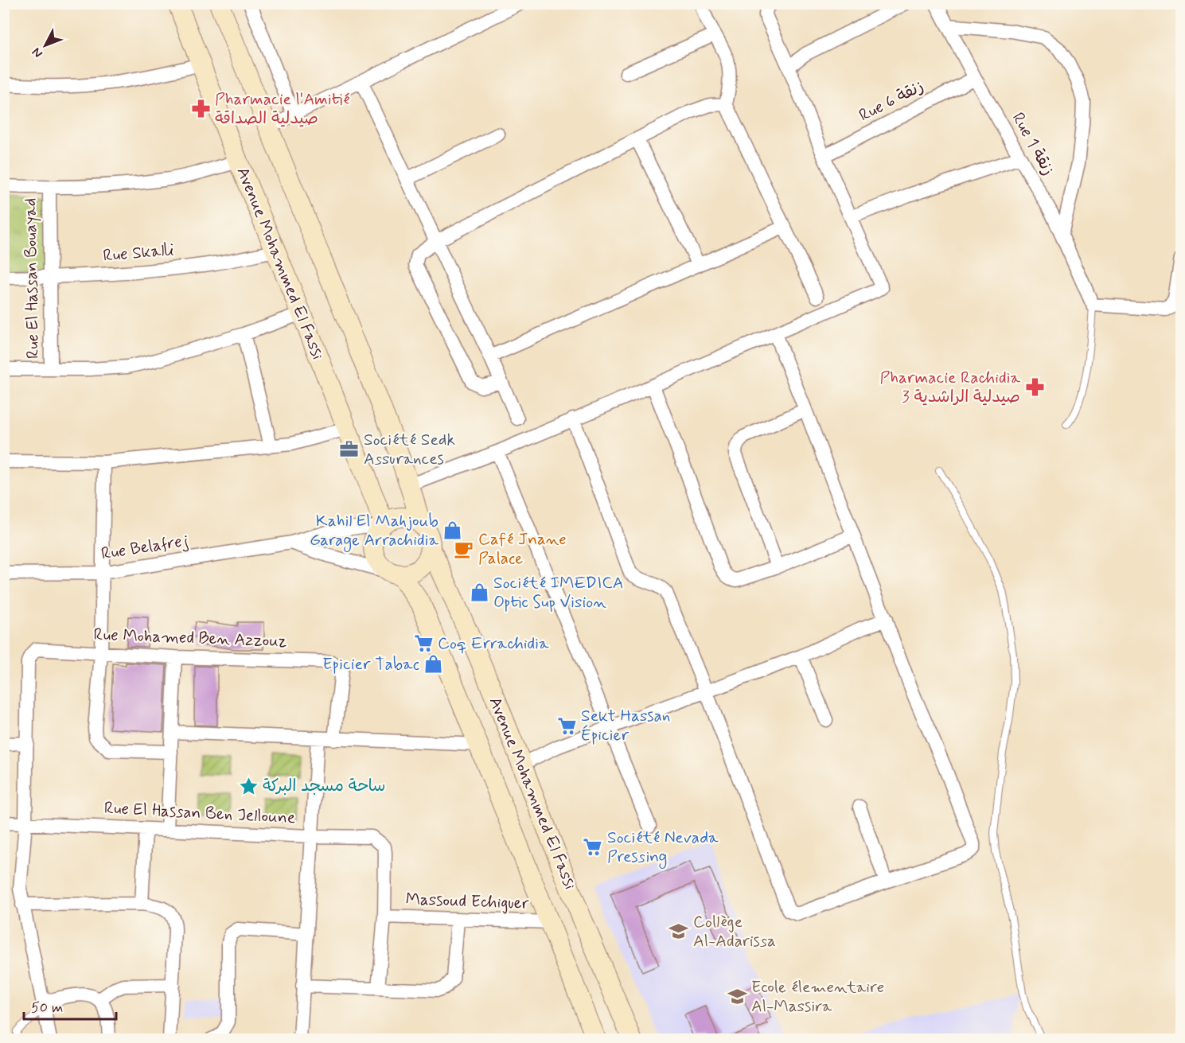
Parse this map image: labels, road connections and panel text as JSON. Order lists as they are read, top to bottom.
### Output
{
  "streets": {
    "main road": ["Avenue Mohammed El Fassi"],
    "street": [
      "Rue 6 زنقة",
      "Rue 1 زنقة",
      "Rue Skalli",
      "Rue El Hassan Bouayad",
      "Rue Belafrej",
      "Rue Mohamed Ben Azzouz",
      "Rue El Hassan Ben Jelloune",
      "Massoud Echiguer"
    ]
  },
  "crossings": [
    ["Rue 6 زنقة", "Rue 1 زنقة"],
    ["Rue Skalli", "Avenue Mohammed El Fassi"],
    ["Rue Skalli", "Rue El Hassan Bouayad"],
    ["Avenue Mohammed El Fassi", "Rue El Hassan Bouayad"],
    ["Avenue Mohammed El Fassi", "Rue Belafrej"],
    ["Avenue Mohammed El Fassi", "Massoud Echiguer"],
    ["Rue El Hassan Ben Jelloune", "Massoud Echiguer"]
  ],
  "places": {
    "pharmacy": ["Pharmacie l'Amitié صيدلية الصداقة", "Pharmacie Rachidia 3 صيدلية الراشدية"],
    "office": ["Société Sedk Assurances"],
    "shop": ["Kahil El Mahjoub Garage Arrachidia", "Société IMEDICA Optic Sup Vision", "Epicier Tabac"],
    "cafe": ["Café Jnane Palace"],
    "supermarket": ["Coq Errachidia", "Sekt Hassan Épicier", "Société Nevada Pressing"],
    "place": ["ساحة مسجد البركة"],
    "school or university": ["Collège Al-Adarissa", "Ecole élementaire Al-Massira"]
  },
  "scale_bar": "50 m",
  "north": "bottom left"
}
